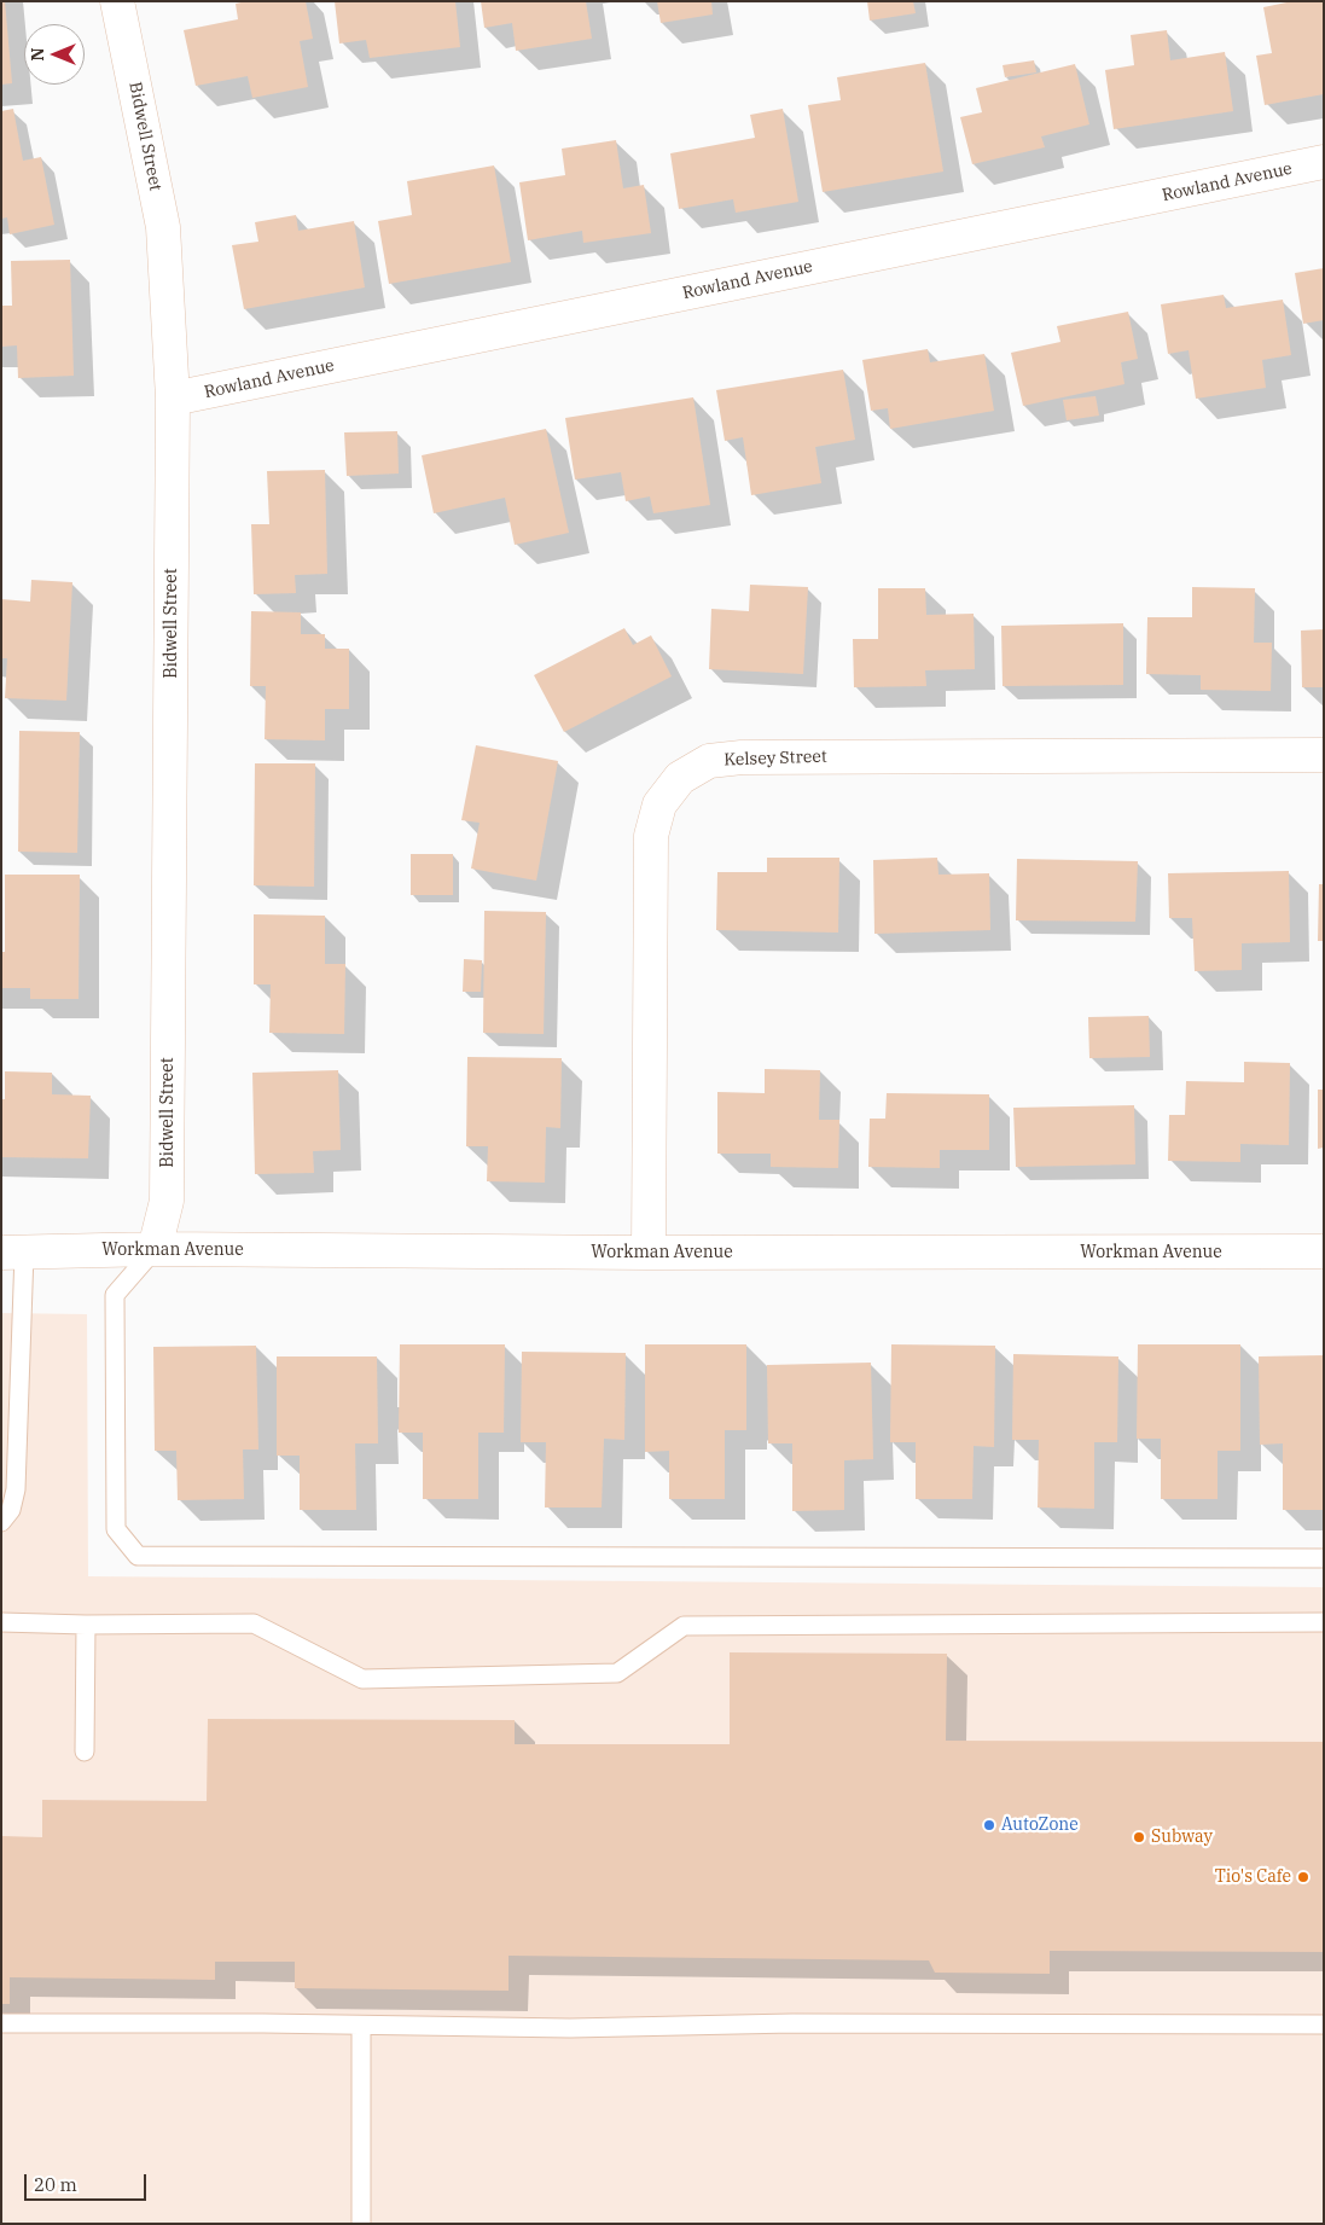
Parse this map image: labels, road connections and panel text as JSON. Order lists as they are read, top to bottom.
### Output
{
  "streets": {
    "street": [
      "Bidwell Street",
      "Rowland Avenue",
      "Kelsey Street",
      "Workman Avenue"
    ]
  },
  "crossings": [
    ["Bidwell Street", "Rowland Avenue"],
    ["Bidwell Street", "Workman Avenue"],
    ["Kelsey Street", "Workman Avenue"]
  ],
  "places": ["AutoZone", "Subway", "Tio's Cafe"],
  "scale_bar": "20 m",
  "north": "left"
}
